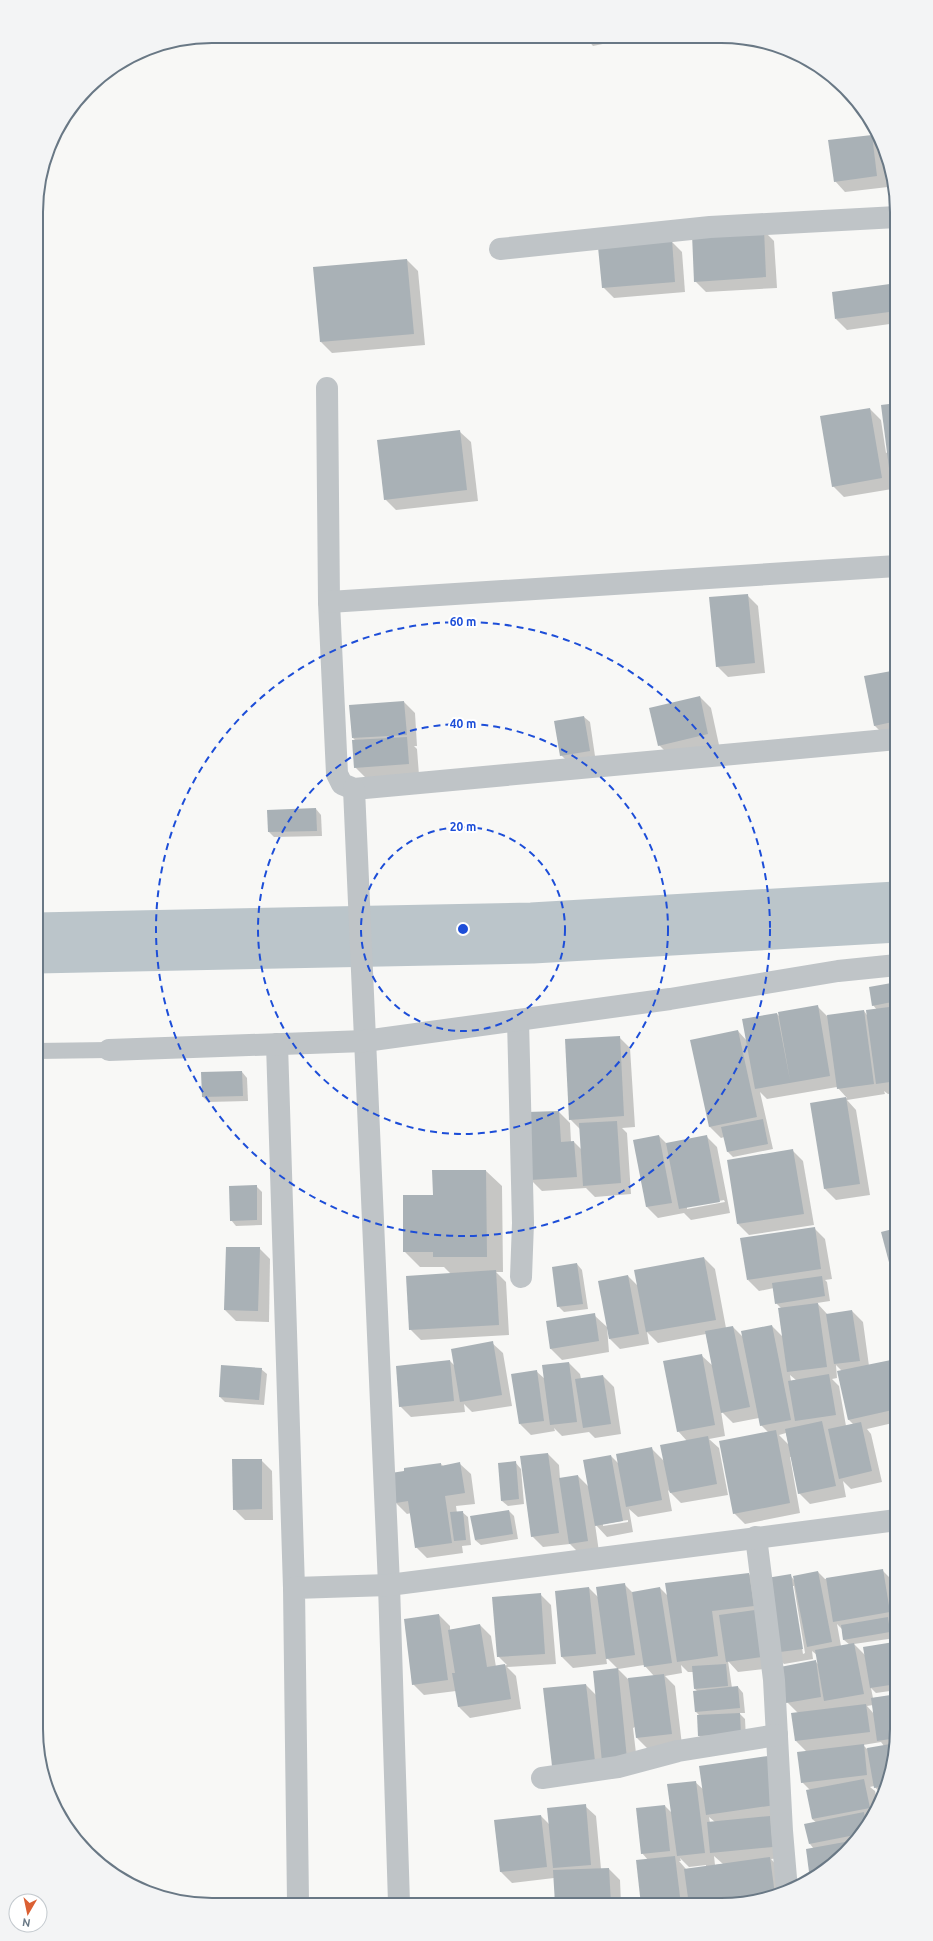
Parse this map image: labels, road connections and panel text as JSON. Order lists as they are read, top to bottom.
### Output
{
  "north": "bottom",
  "rings": ["60 m", "40 m", "20 m"]
}
